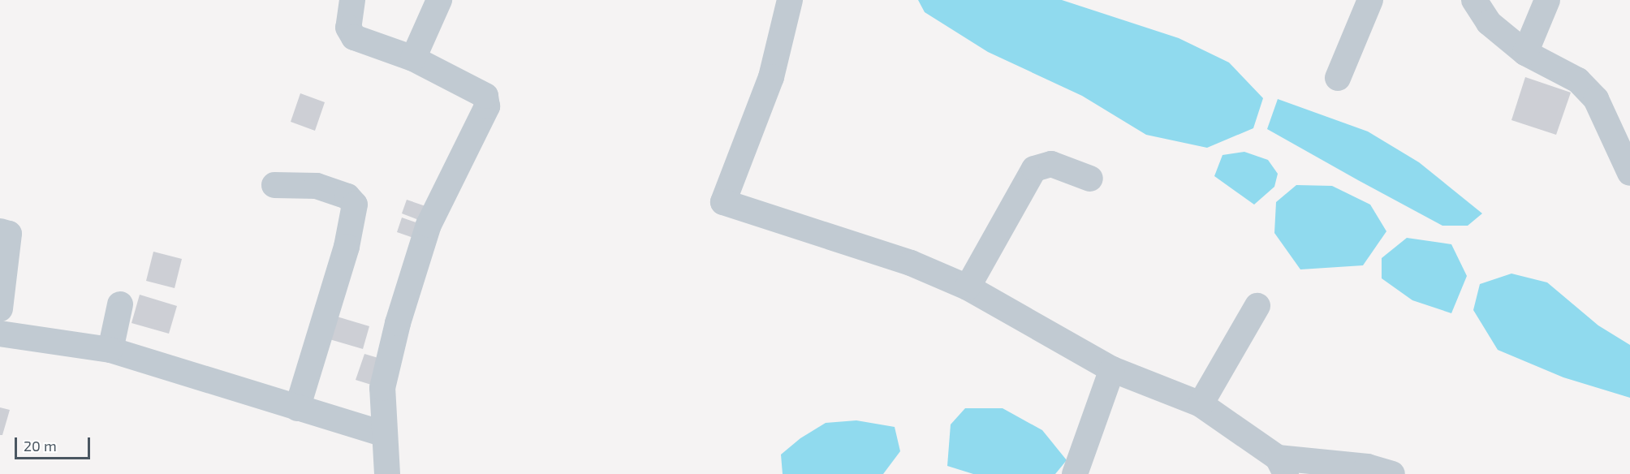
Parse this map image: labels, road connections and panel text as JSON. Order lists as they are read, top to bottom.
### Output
{
  "scale_bar": "20 m"
}
